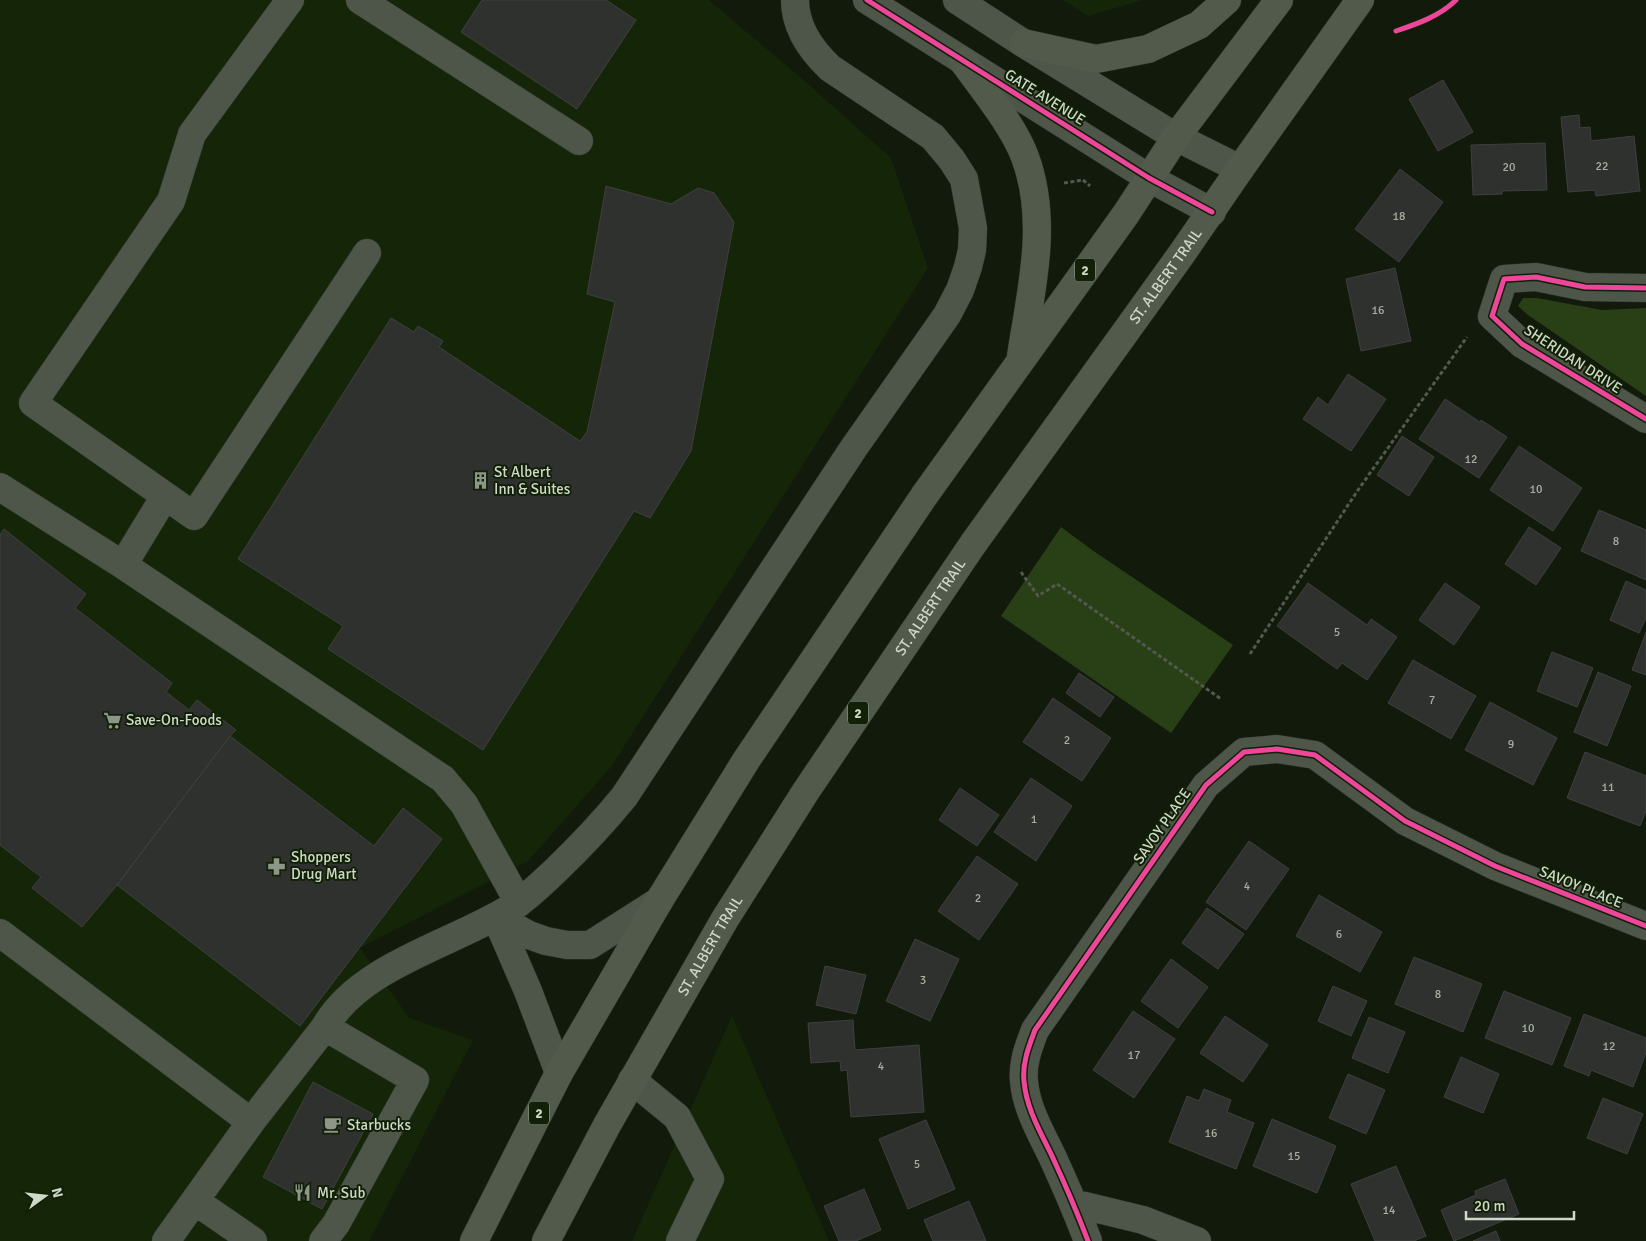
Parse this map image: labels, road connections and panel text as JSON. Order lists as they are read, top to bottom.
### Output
{
  "streets": {
    "main road": ["2", "ST. ALBERT TRAIL"],
    "street": ["GATE AVENUE", "SHERIDAN DRIVE", "SAVOY PLACE"]
  },
  "crossings": [
    ["GATE AVENUE", "2"],
    ["GATE AVENUE", "ST. ALBERT TRAIL"]
  ],
  "places": {
    "building": ["St Albert Inn & Suites"],
    "supermarket": ["Save-On-Foods"],
    "pharmacy": ["Shoppers Drug Mart"],
    "cafe": ["Starbucks"],
    "restaurant": ["Mr. Sub"]
  },
  "house_numbers": [
    "22",
    "20",
    "18",
    "16",
    "12",
    "10",
    "8",
    "5",
    "7",
    "2",
    "9",
    "11",
    "1",
    "4",
    "2",
    "6",
    "3",
    "8",
    "10",
    "12",
    "17",
    "4",
    "16",
    "15",
    "5",
    "14"
  ],
  "scale_bar": "20 m",
  "north": "right"
}
